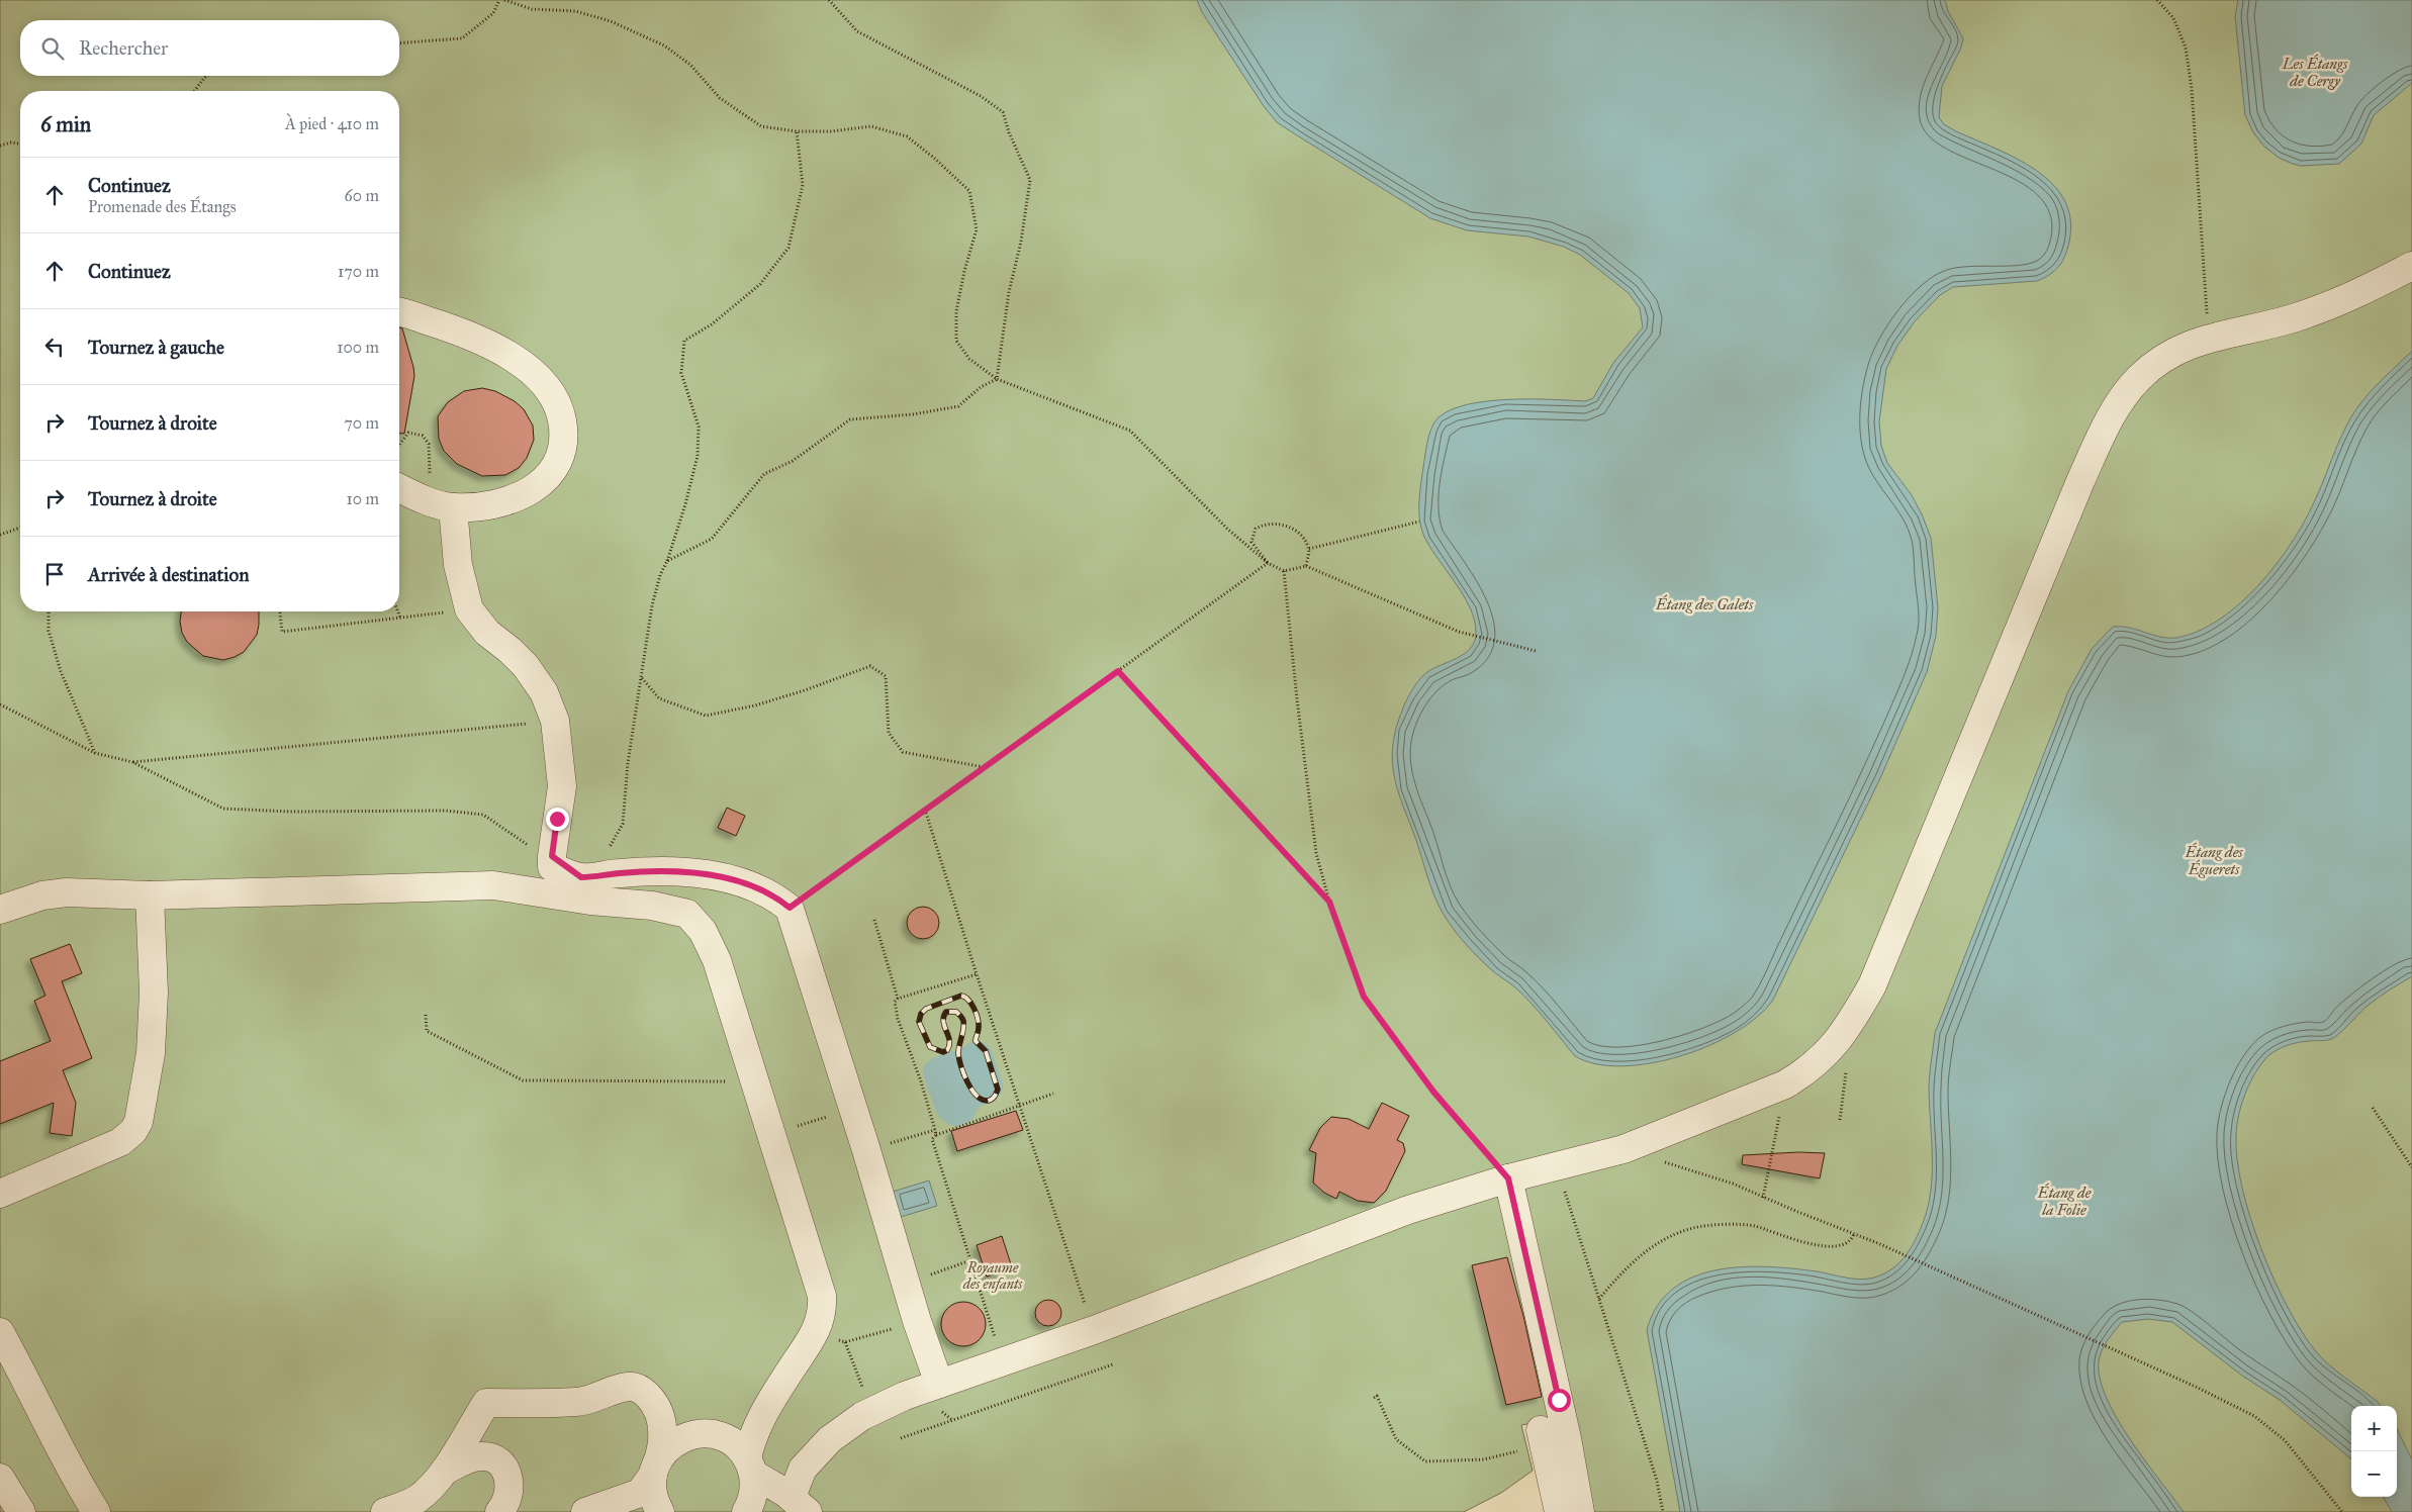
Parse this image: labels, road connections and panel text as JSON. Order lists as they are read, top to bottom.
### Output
{
  "water": [
    "Les Étangs de Cergy",
    "Étang des Galets",
    "Étang des Éguerets",
    "Étang de la Folie"
  ],
  "parks": ["Royaume des enfants"],
  "page": {
    "search": "Rechercher",
    "heading": ["6 min", "À pied · 410 m"],
    "list": [
      ["Continuez", "Promenade des Étangs", "60 m"],
      ["Continuez", "170 m"],
      ["Tournez à gauche", "100 m"],
      ["Tournez à droite", "70 m"],
      ["Tournez à droite", "10 m"],
      "Arrivée à destination"
    ],
    "map_buttons": ["+", "−"]
  }
}
